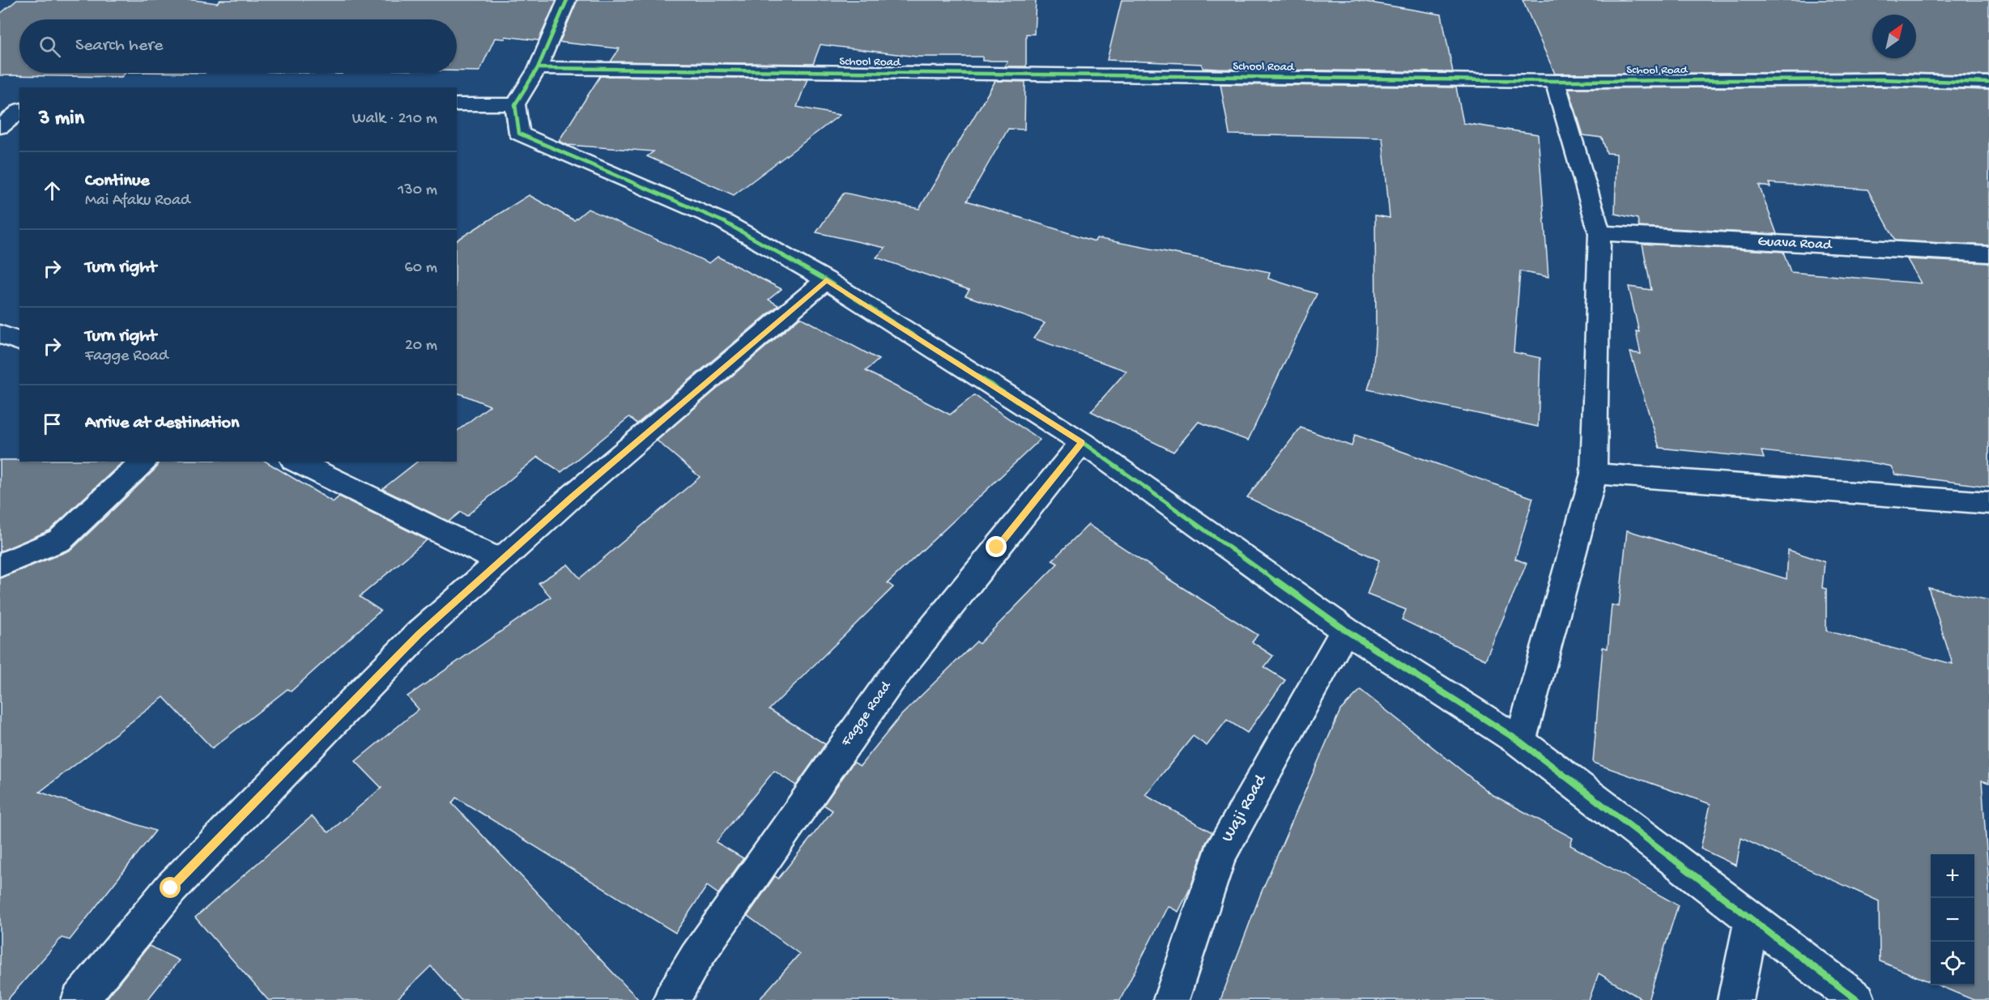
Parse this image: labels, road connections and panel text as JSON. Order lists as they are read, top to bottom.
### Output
{
  "streets": {
    "street": [
      "School Road",
      "Guava Road",
      "Fagge Road",
      "Waji Road"
    ]
  },
  "north": "top right",
  "page": {
    "search": "Search here",
    "heading": ["3 min", "Walk · 210 m"],
    "list": [
      ["Continue", "Mai Afaku Road", "130 m"],
      ["Turn right", "60 m"],
      ["Turn right", "Fagge Road", "20 m"],
      "Arrive at destination"
    ],
    "map_buttons": ["+", "−"]
  }
}
